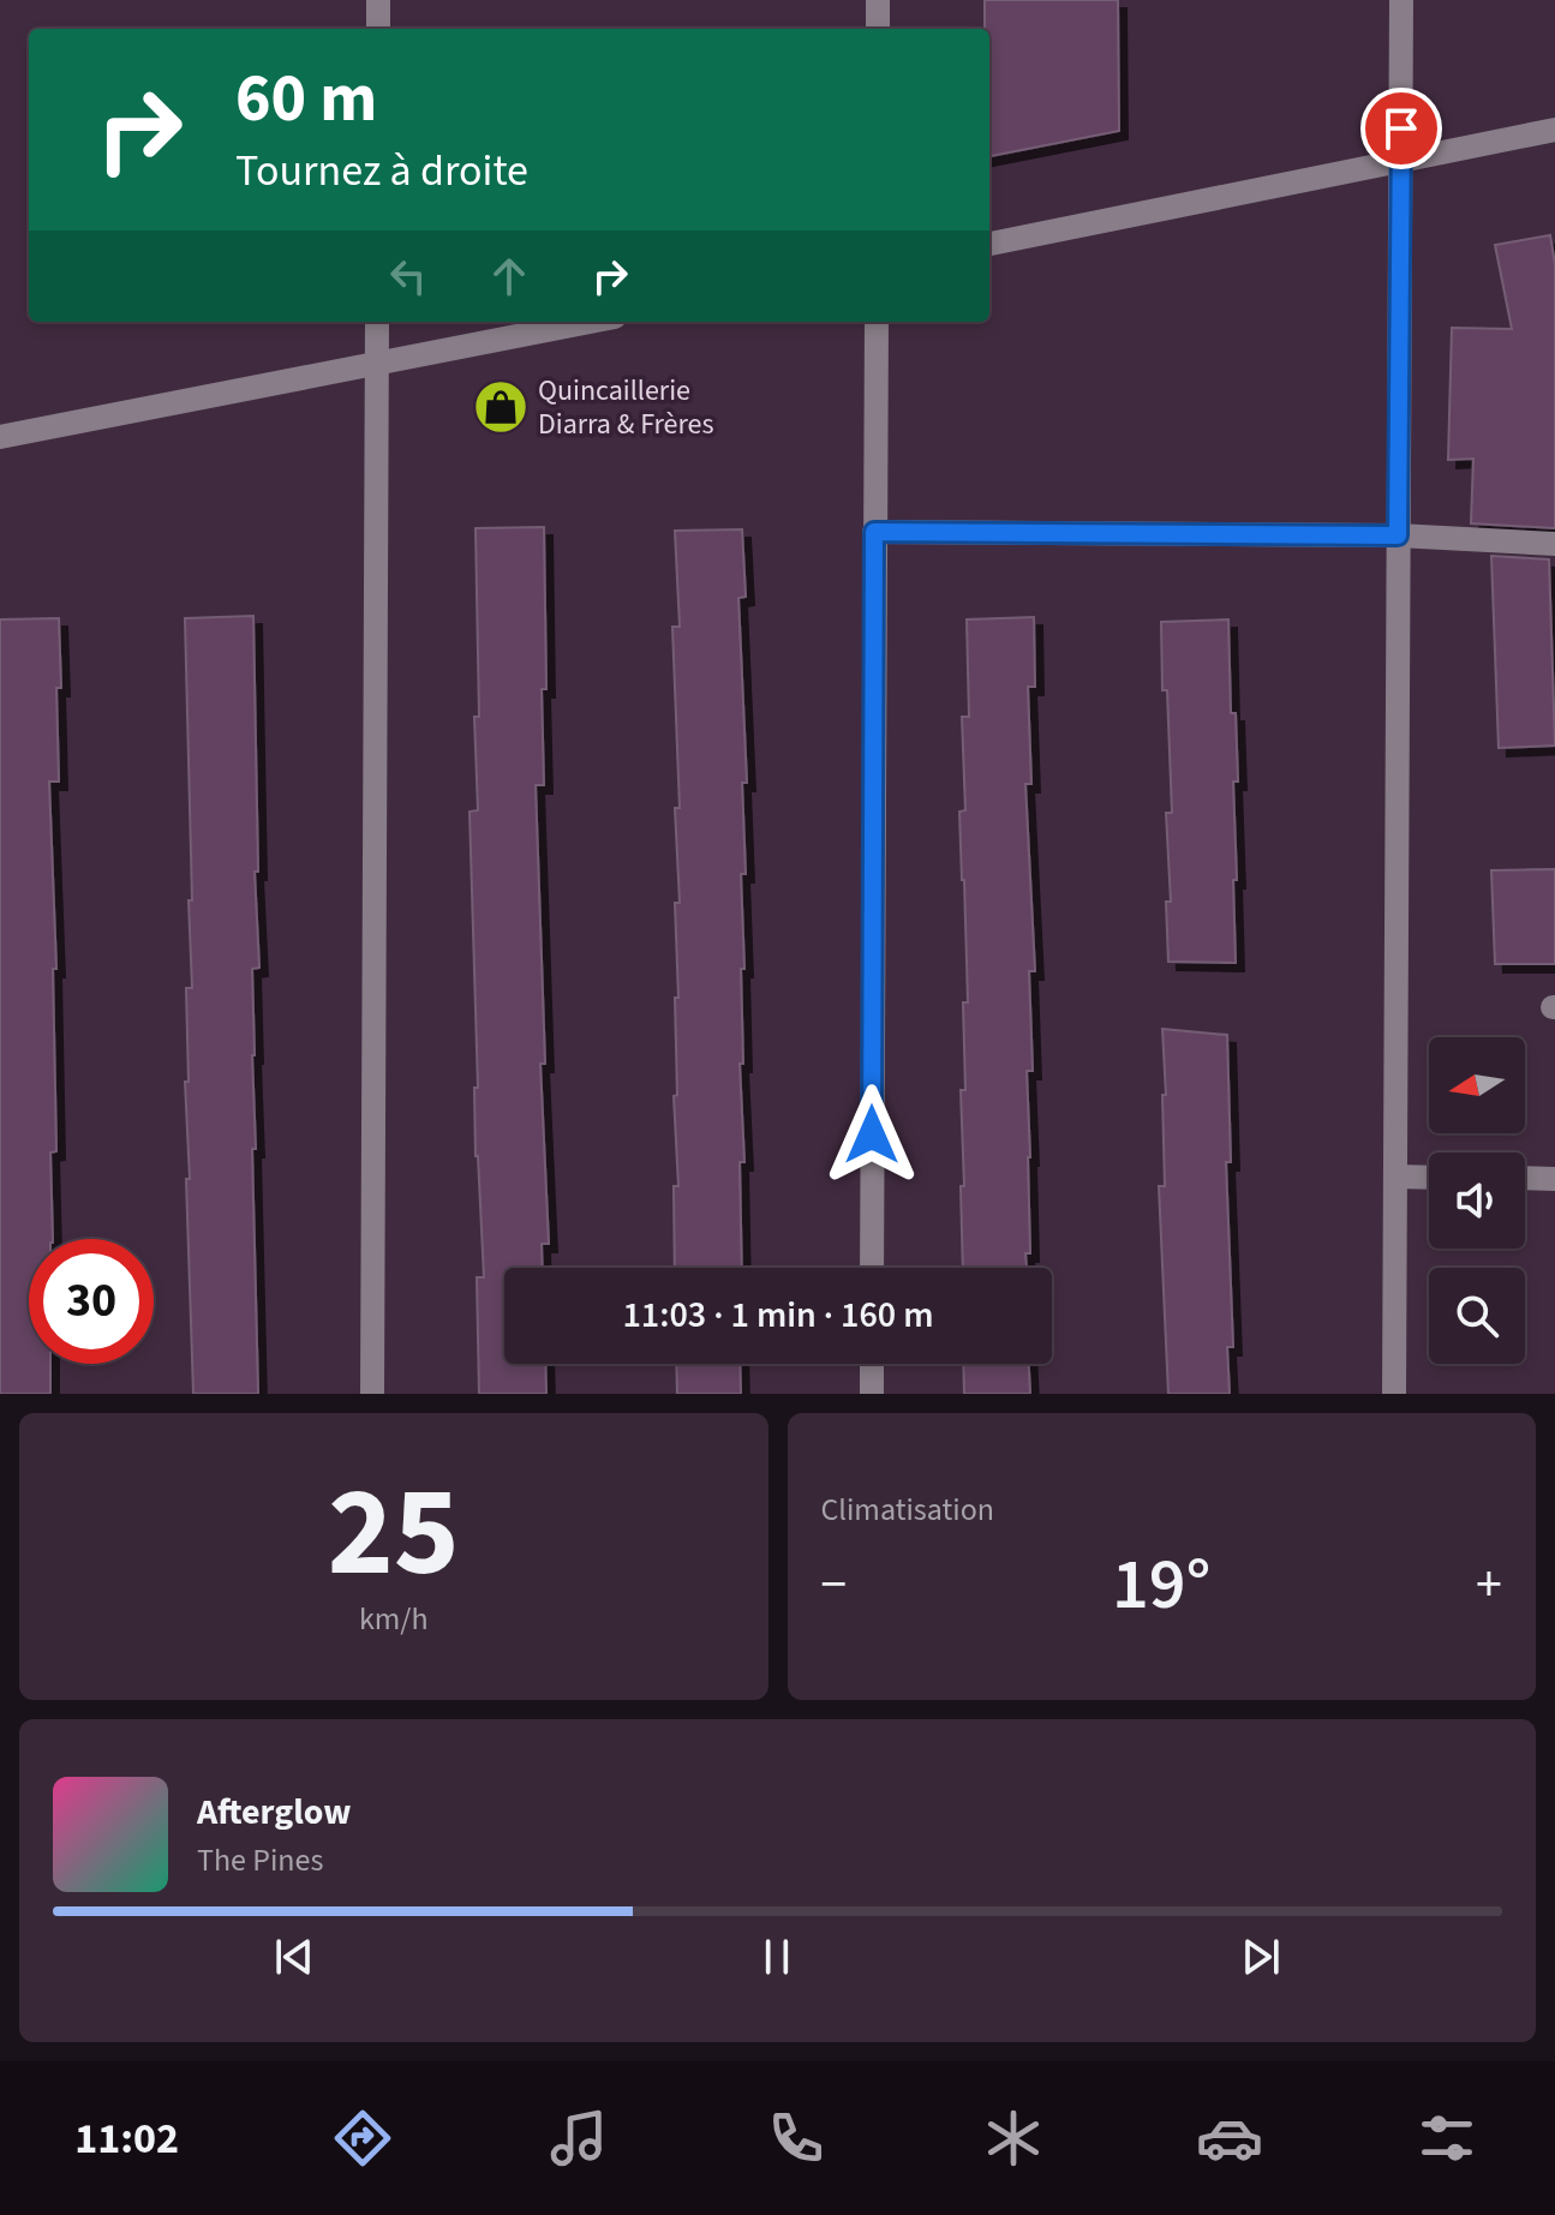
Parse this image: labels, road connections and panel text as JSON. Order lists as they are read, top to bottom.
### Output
{
  "places": {
    "shop": ["Quincaillerie Diarra & Frères"]
  },
  "north": "left",
  "page": {
    "turn": ["60 m", "Tournez à droite"],
    "limit": "30",
    "trip": "11:03 · 1 min · 160 m",
    "tile": [
      ["25", "km/h"],
      "Climatisation"
    ],
    "heat": ["−", "19°", "+"],
    "song": ["Afterglow", "The Pines"],
    "tabs": "11:02"
  }
}
